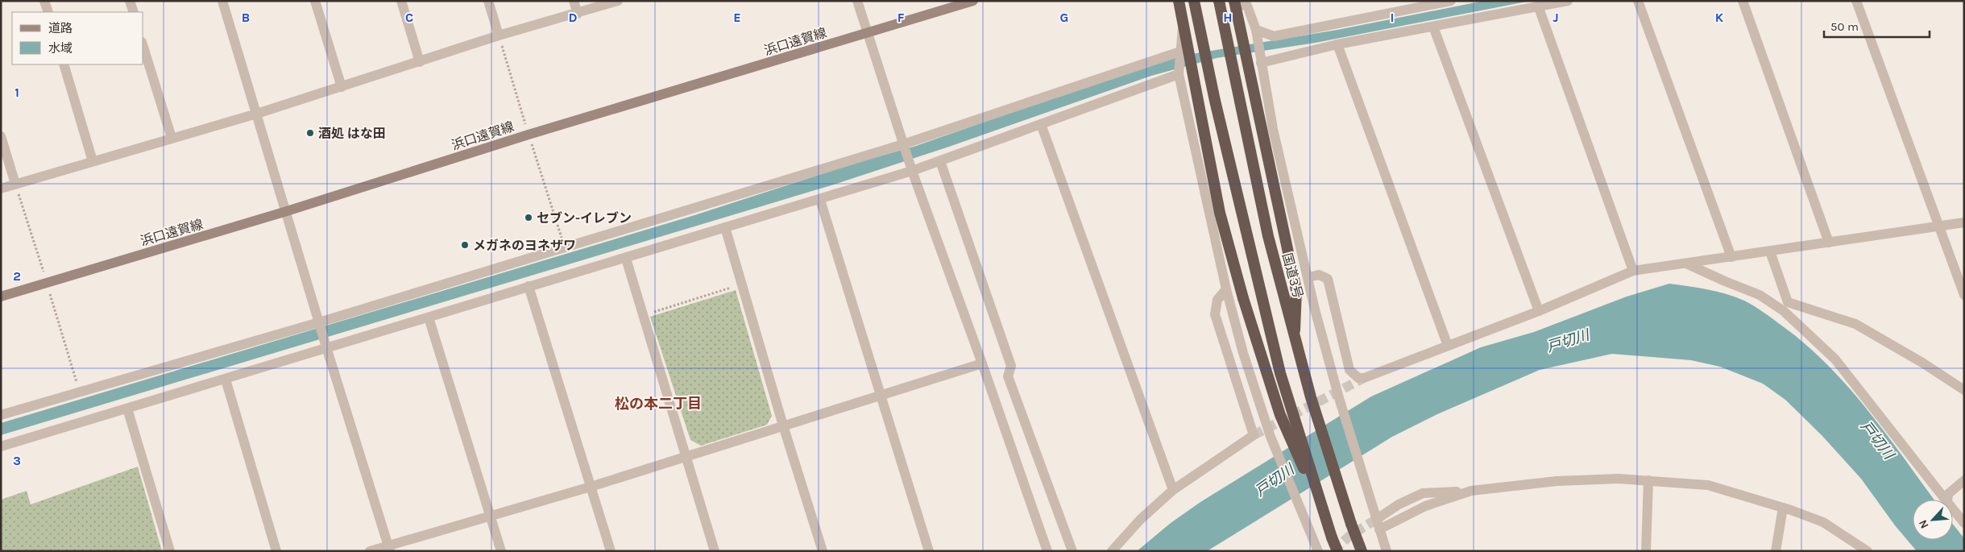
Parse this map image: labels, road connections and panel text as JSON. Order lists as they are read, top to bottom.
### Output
{
  "streets": {
    "highway": ["国道3号"],
    "main road": ["浜口遠賀線"]
  },
  "districts": ["松の本二丁目"],
  "water": ["戸切川"],
  "places": ["酒処 はな田", "セブン-イレブン", "メガネのヨネザワ"],
  "legend": ["道路", "水域"],
  "scale_bar": "50 m",
  "north": "bottom left",
  "grid": {
    "columns": [
      "B",
      "C",
      "D",
      "E",
      "F",
      "G",
      "H",
      "I",
      "J",
      "K"
    ],
    "rows": ["1", "2", "3"]
  }
}
